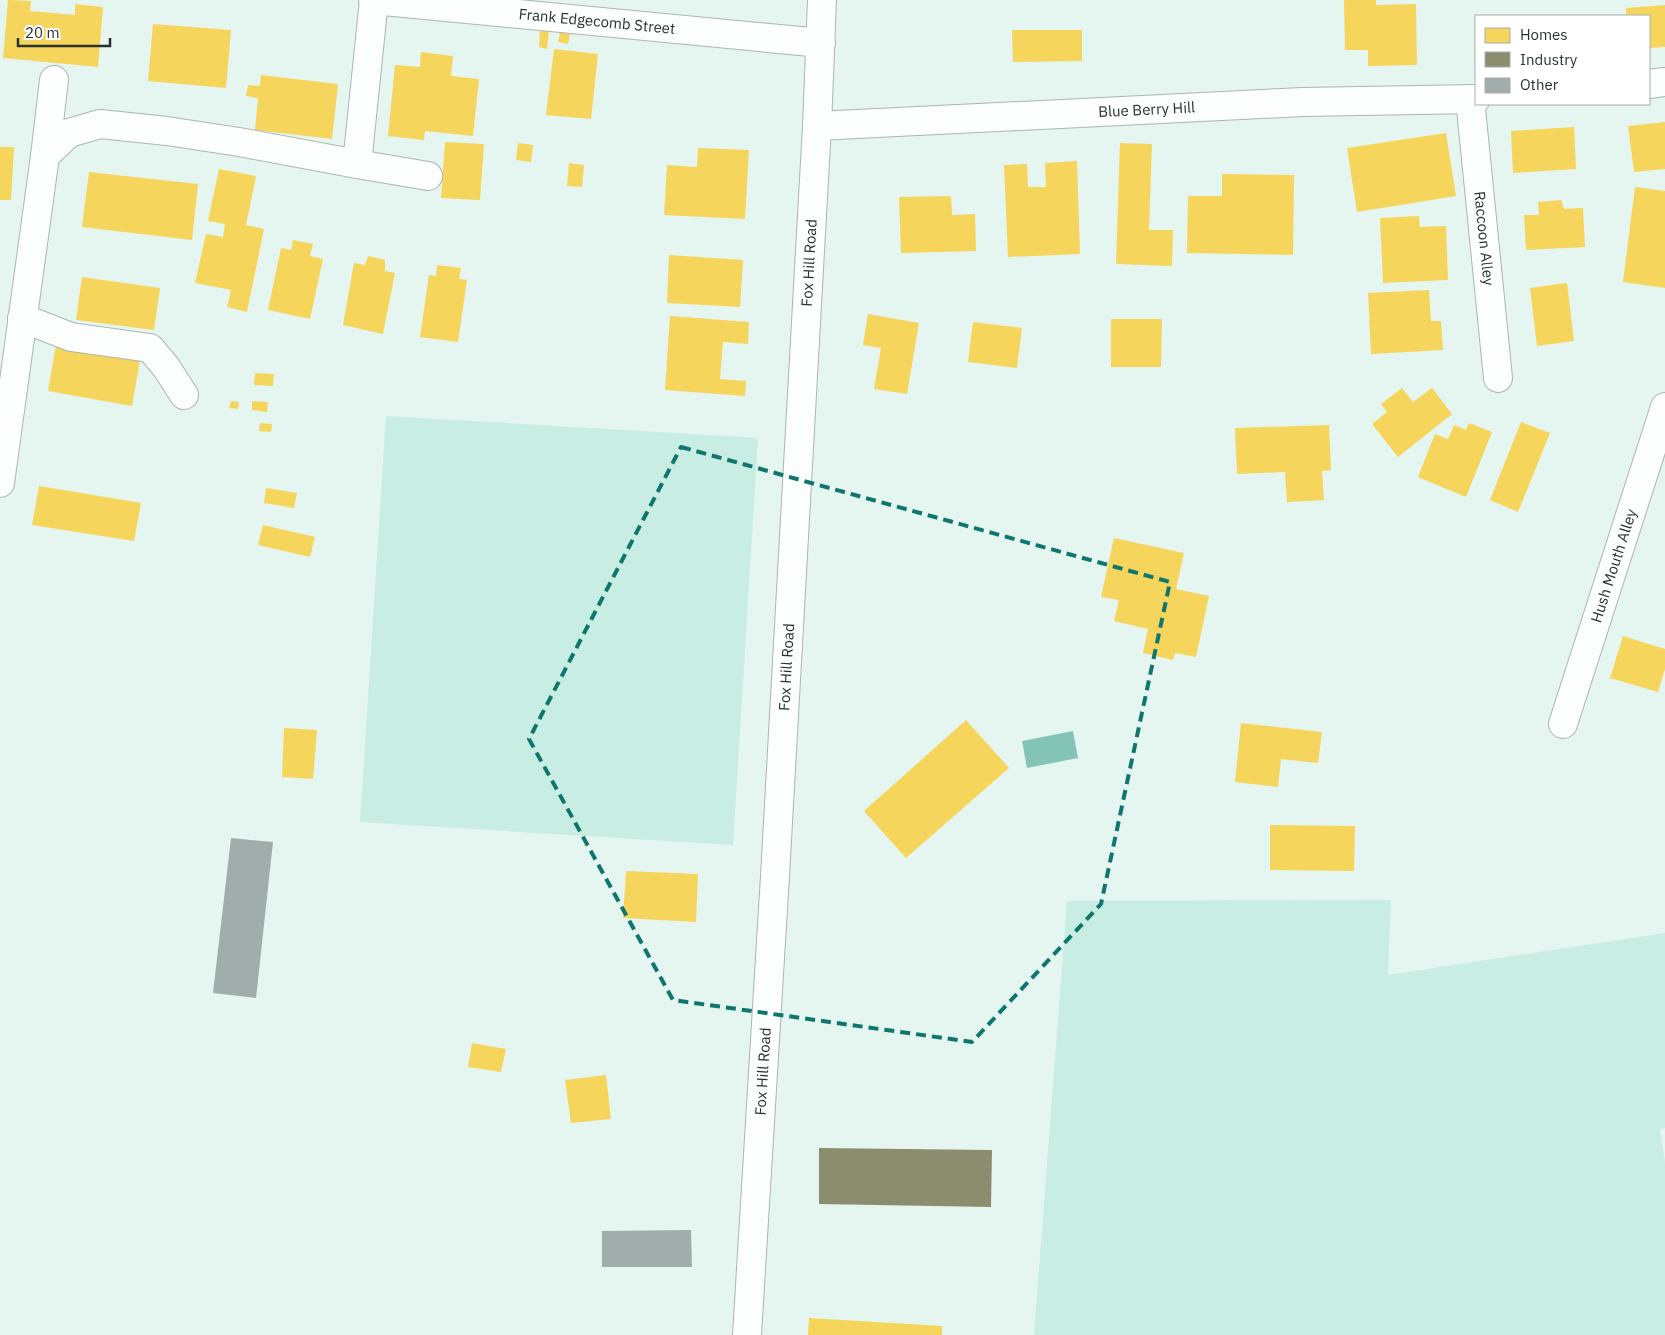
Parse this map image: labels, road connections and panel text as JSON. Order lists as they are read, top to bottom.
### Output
{
  "streets": {
    "street": [
      "Frank Edgecomb Street",
      "Blue Berry Hill",
      "Raccoon Alley",
      "Fox Hill Road",
      "Hush Mouth Alley"
    ]
  },
  "crossings": [
    ["Frank Edgecomb Street", "Fox Hill Road"],
    ["Blue Berry Hill", "Raccoon Alley"],
    ["Blue Berry Hill", "Fox Hill Road"]
  ],
  "legend": ["Homes", "Industry", "Other"],
  "scale_bar": "20 m"
}
